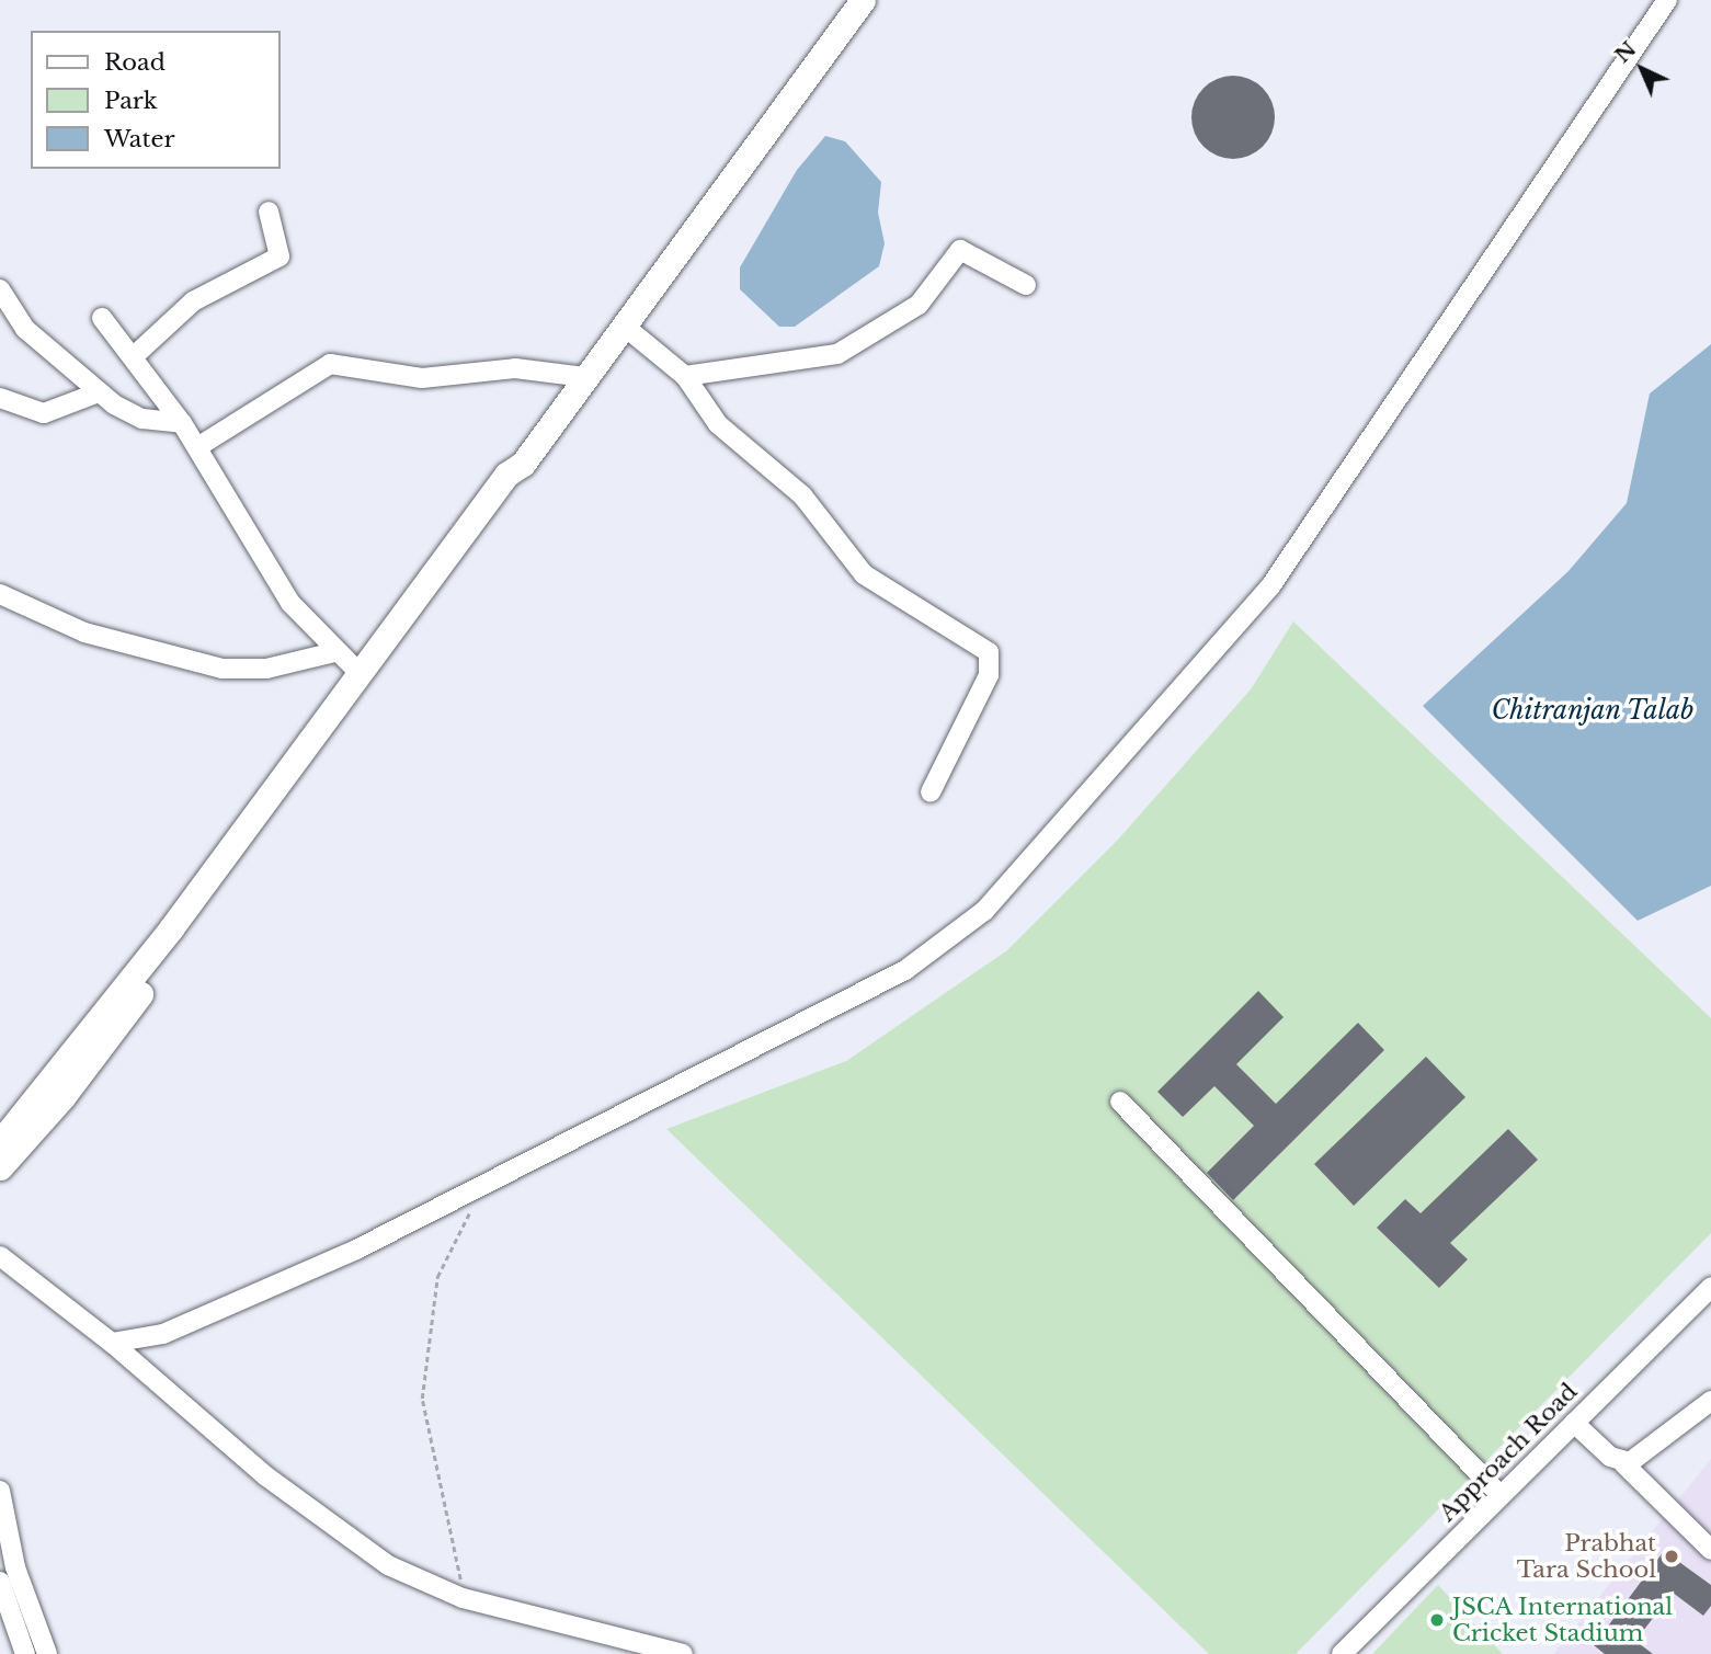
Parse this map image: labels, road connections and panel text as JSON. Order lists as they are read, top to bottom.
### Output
{
  "streets": {
    "street": ["Approach Road"]
  },
  "water": ["Chitranjan Talab"],
  "places": ["Prabhat Tara School", "JSCA International Cricket Stadium"],
  "legend": ["Road", "Park", "Water"],
  "north": "top left"
}
